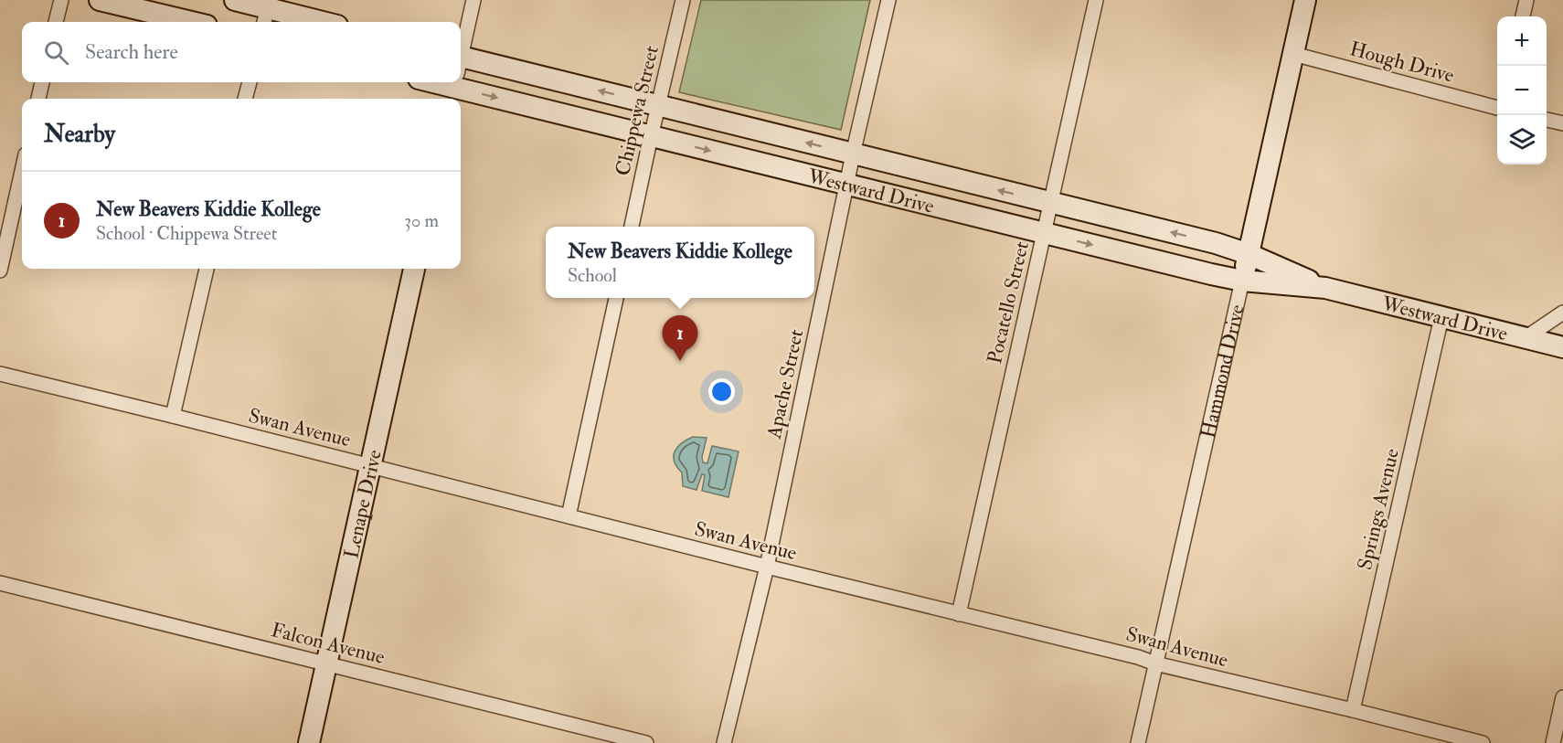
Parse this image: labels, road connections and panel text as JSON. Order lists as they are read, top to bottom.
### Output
{
  "streets": {
    "street": [
      "Hough Drive",
      "Chippewa Street",
      "Westward Drive",
      "Pocatello Street",
      "Hammond Drive",
      "Apache Street",
      "Swan Avenue",
      "Lenape Drive",
      "Springs Avenue",
      "Falcon Avenue"
    ]
  },
  "crossings": [
    ["Hough Drive", "Hammond Drive"],
    ["Chippewa Street", "Westward Drive"],
    ["Westward Drive", "Pocatello Street"],
    ["Westward Drive", "Hammond Drive"],
    ["Westward Drive", "Apache Street"],
    ["Westward Drive", "Springs Avenue"],
    ["Pocatello Street", "Swan Avenue"],
    ["Hammond Drive", "Swan Avenue"],
    ["Apache Street", "Swan Avenue"],
    ["Swan Avenue", "Lenape Drive"],
    ["Swan Avenue", "Springs Avenue"],
    ["Lenape Drive", "Falcon Avenue"]
  ],
  "page": {
    "map_buttons": ["+", "−"],
    "search": "Search here",
    "heading": "Nearby",
    "list": [
      {
        "mark": "1",
        "name": "New Beavers Kiddie Kollege",
        "note": "School · Chippewa Street",
        "value": "30 m"
      }
    ],
    "popup": ["New Beavers Kiddie Kollege", "School"],
    "pins": "1"
  }
}
